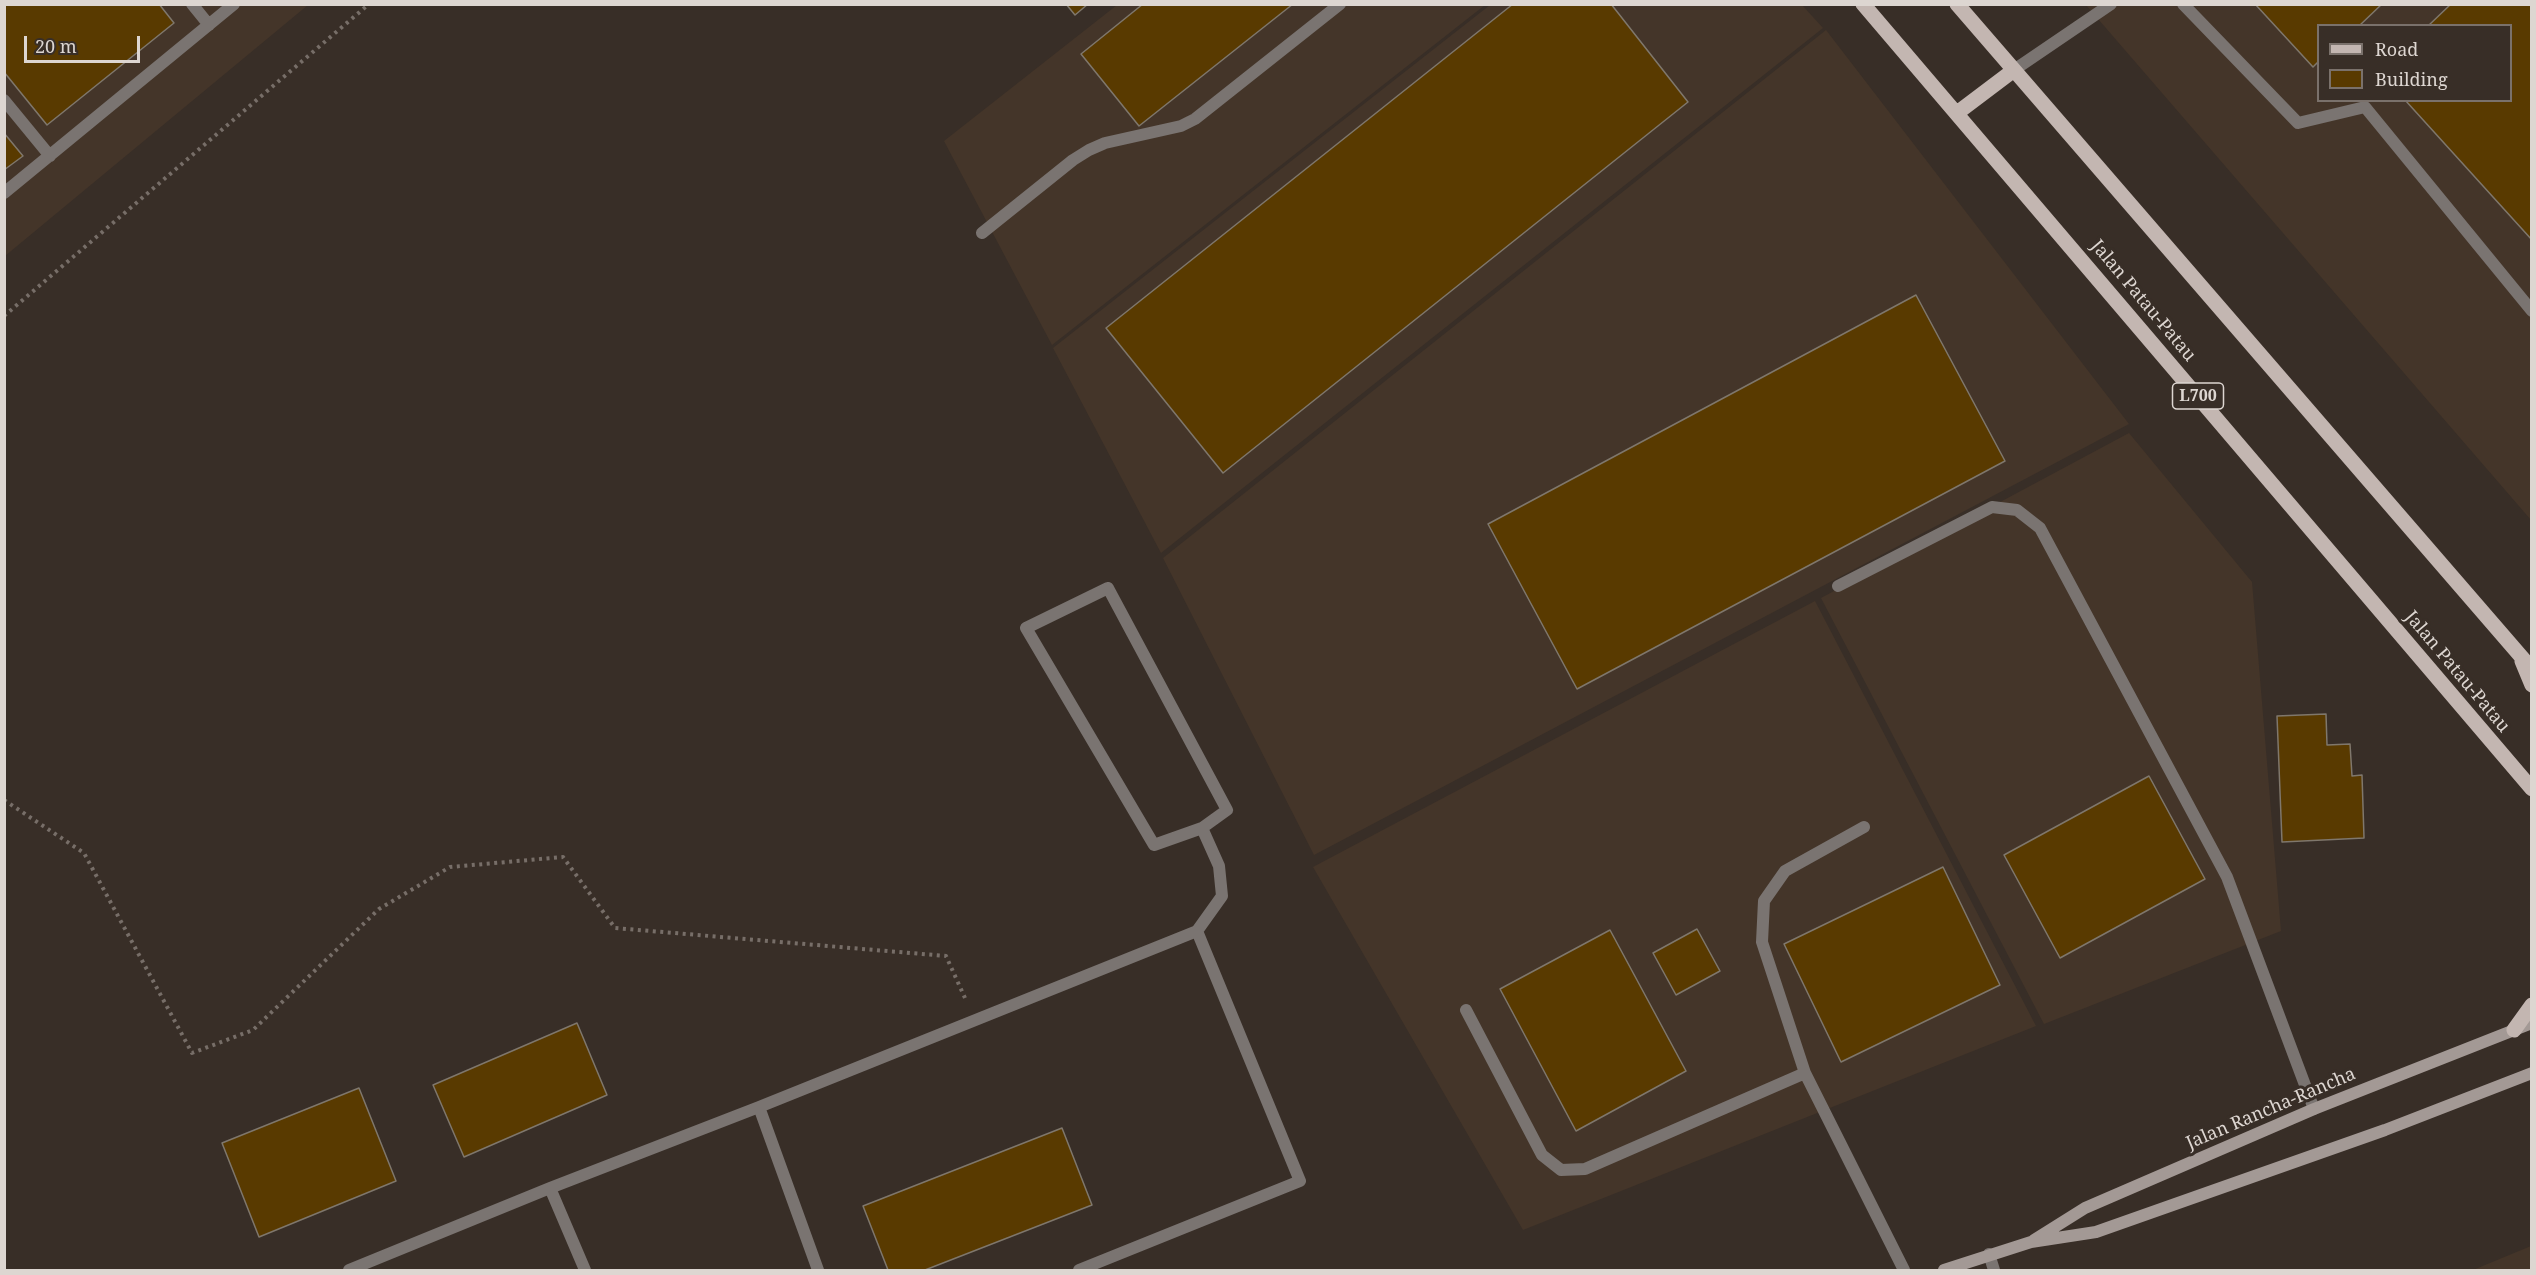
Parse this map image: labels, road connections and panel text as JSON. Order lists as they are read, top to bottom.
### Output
{
  "streets": {
    "main road": ["Jalan Patau-Patau", "L700", "Jalan Rancha-Rancha"]
  },
  "legend": ["Road", "Building"],
  "scale_bar": "20 m"
}
